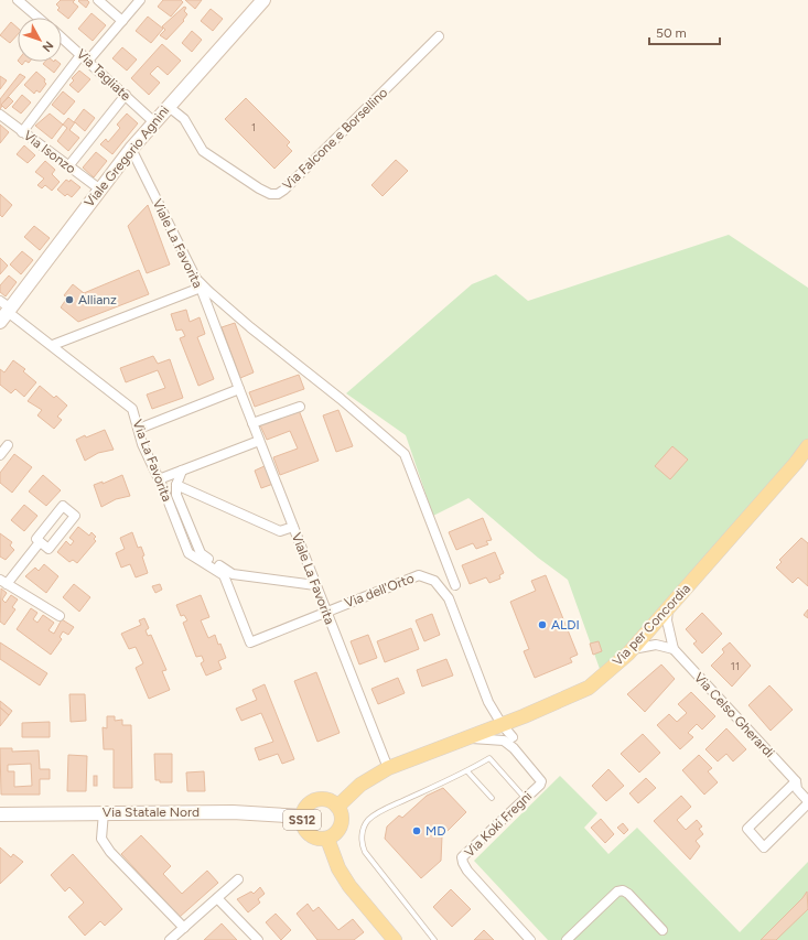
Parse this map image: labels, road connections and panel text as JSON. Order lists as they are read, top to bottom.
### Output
{
  "streets": {
    "main road": [
      "Viale Gregorio Agnini",
      "Via per Concordia",
      "Via Statale Nord",
      "SS12"
    ],
    "street": [
      "Via Tagliate",
      "Via Falcone e Borsellino",
      "Via Isonzo",
      "Viale La Favorita",
      "Via La Favorita",
      "Via dell'Orto",
      "Via Celso Gherardi",
      "Via Koki Fregni"
    ]
  },
  "crossings": [
    ["Via Tagliate", "Viale Gregorio Agnini"],
    ["Via Falcone e Borsellino", "Viale Gregorio Agnini"],
    ["Via Isonzo", "Viale Gregorio Agnini"],
    ["Viale Gregorio Agnini", "Viale La Favorita"],
    ["Viale Gregorio Agnini", "Via La Favorita"],
    ["Viale La Favorita", "Via dell'Orto"],
    ["Viale La Favorita", "Via per Concordia"],
    ["Via La Favorita", "Via dell'Orto"],
    ["Via dell'Orto", "Via per Concordia"],
    ["Via per Concordia", "Via Celso Gherardi"],
    ["Via per Concordia", "Via Statale Nord"],
    ["Via per Concordia", "SS12"],
    ["Via Statale Nord", "SS12"]
  ],
  "places": ["Allianz", "ALDI", "MD"],
  "house_numbers": ["1", "11"],
  "scale_bar": "50 m",
  "north": "bottom right"
}
